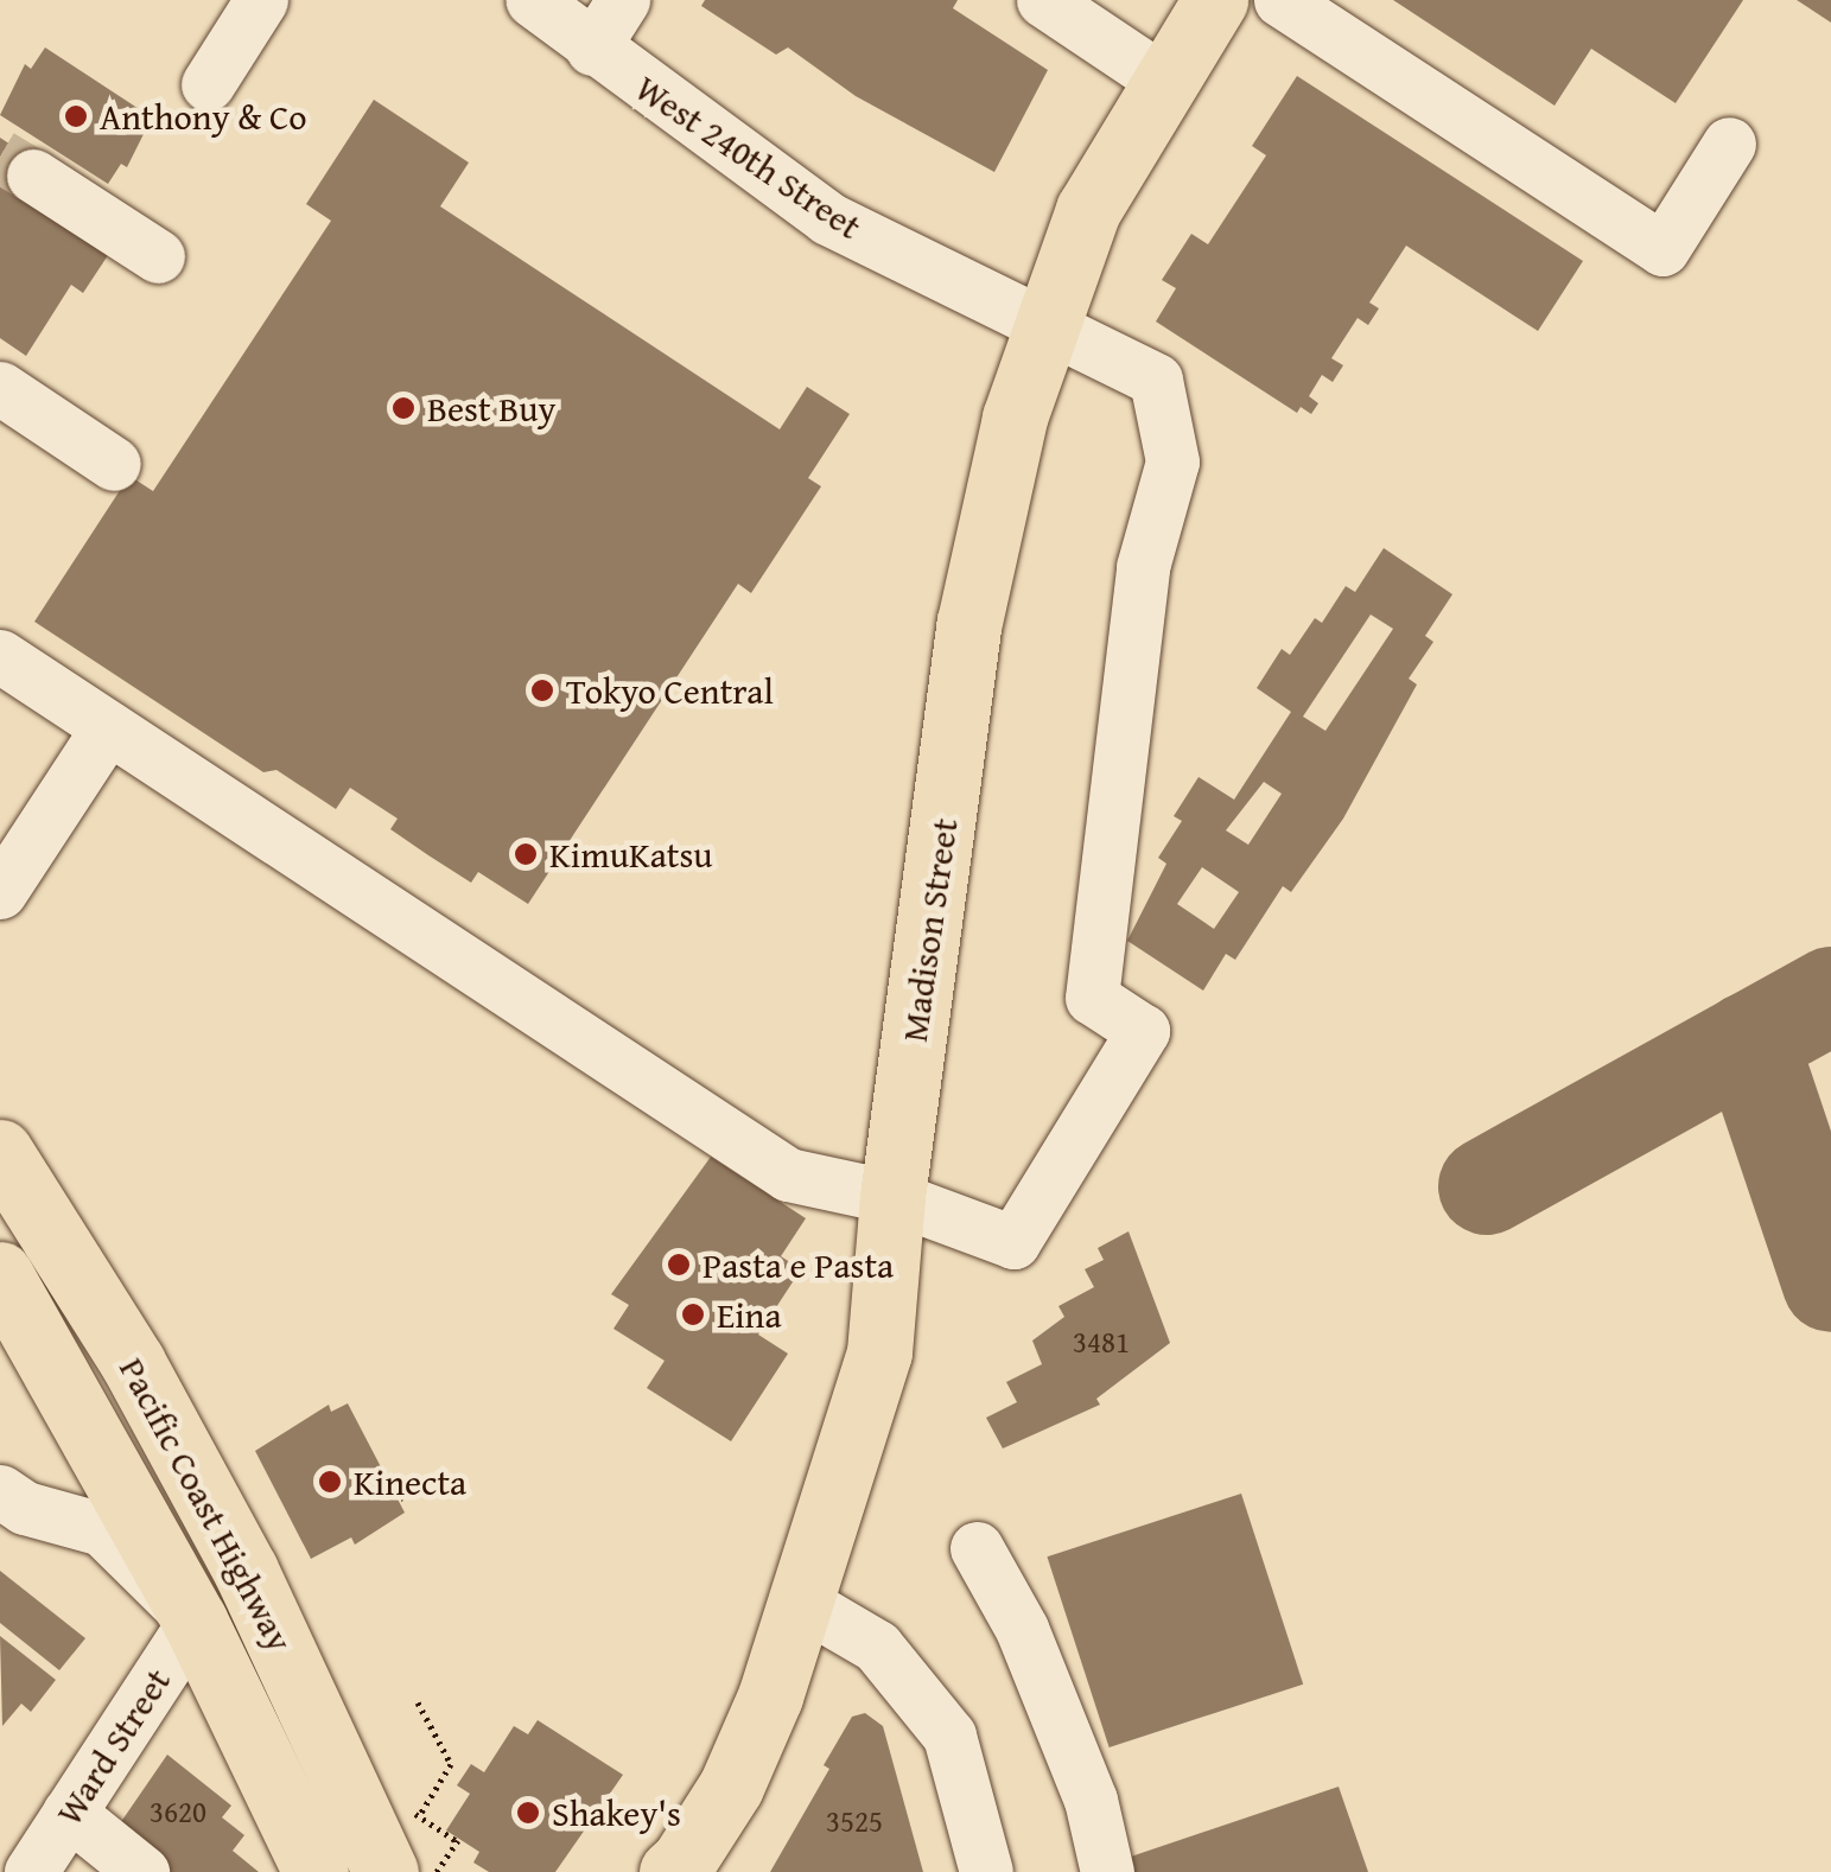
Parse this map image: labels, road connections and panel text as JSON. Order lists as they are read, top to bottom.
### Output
{
  "streets": {
    "main road": ["Madison Street", "Pacific Coast Highway"],
    "street": ["West 240th Street", "Ward Street"]
  },
  "crossings": [
    ["West 240th Street", "Madison Street"],
    ["Pacific Coast Highway", "Ward Street"]
  ],
  "places": [
    "Anthony & Co",
    "Best Buy",
    "Tokyo Central",
    "KimuKatsu",
    "Pasta e Pasta",
    "Eina",
    "Kinecta",
    "Shakey's"
  ],
  "house_numbers": ["3481", "3620", "3525"]
}
